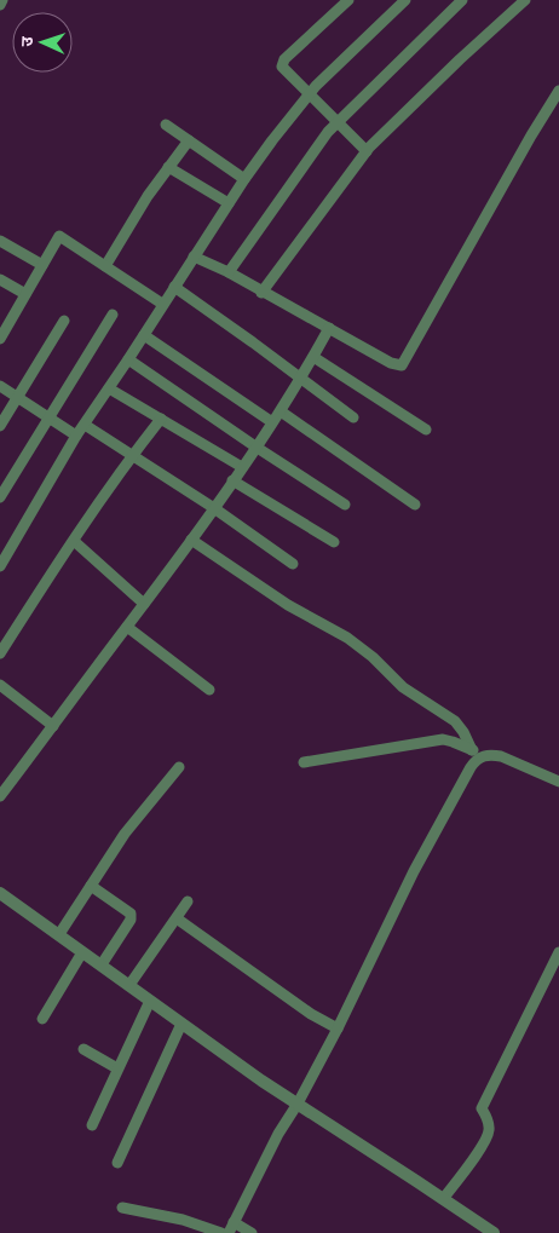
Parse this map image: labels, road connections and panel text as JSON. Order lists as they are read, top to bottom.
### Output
{
  "north": "left"
}
